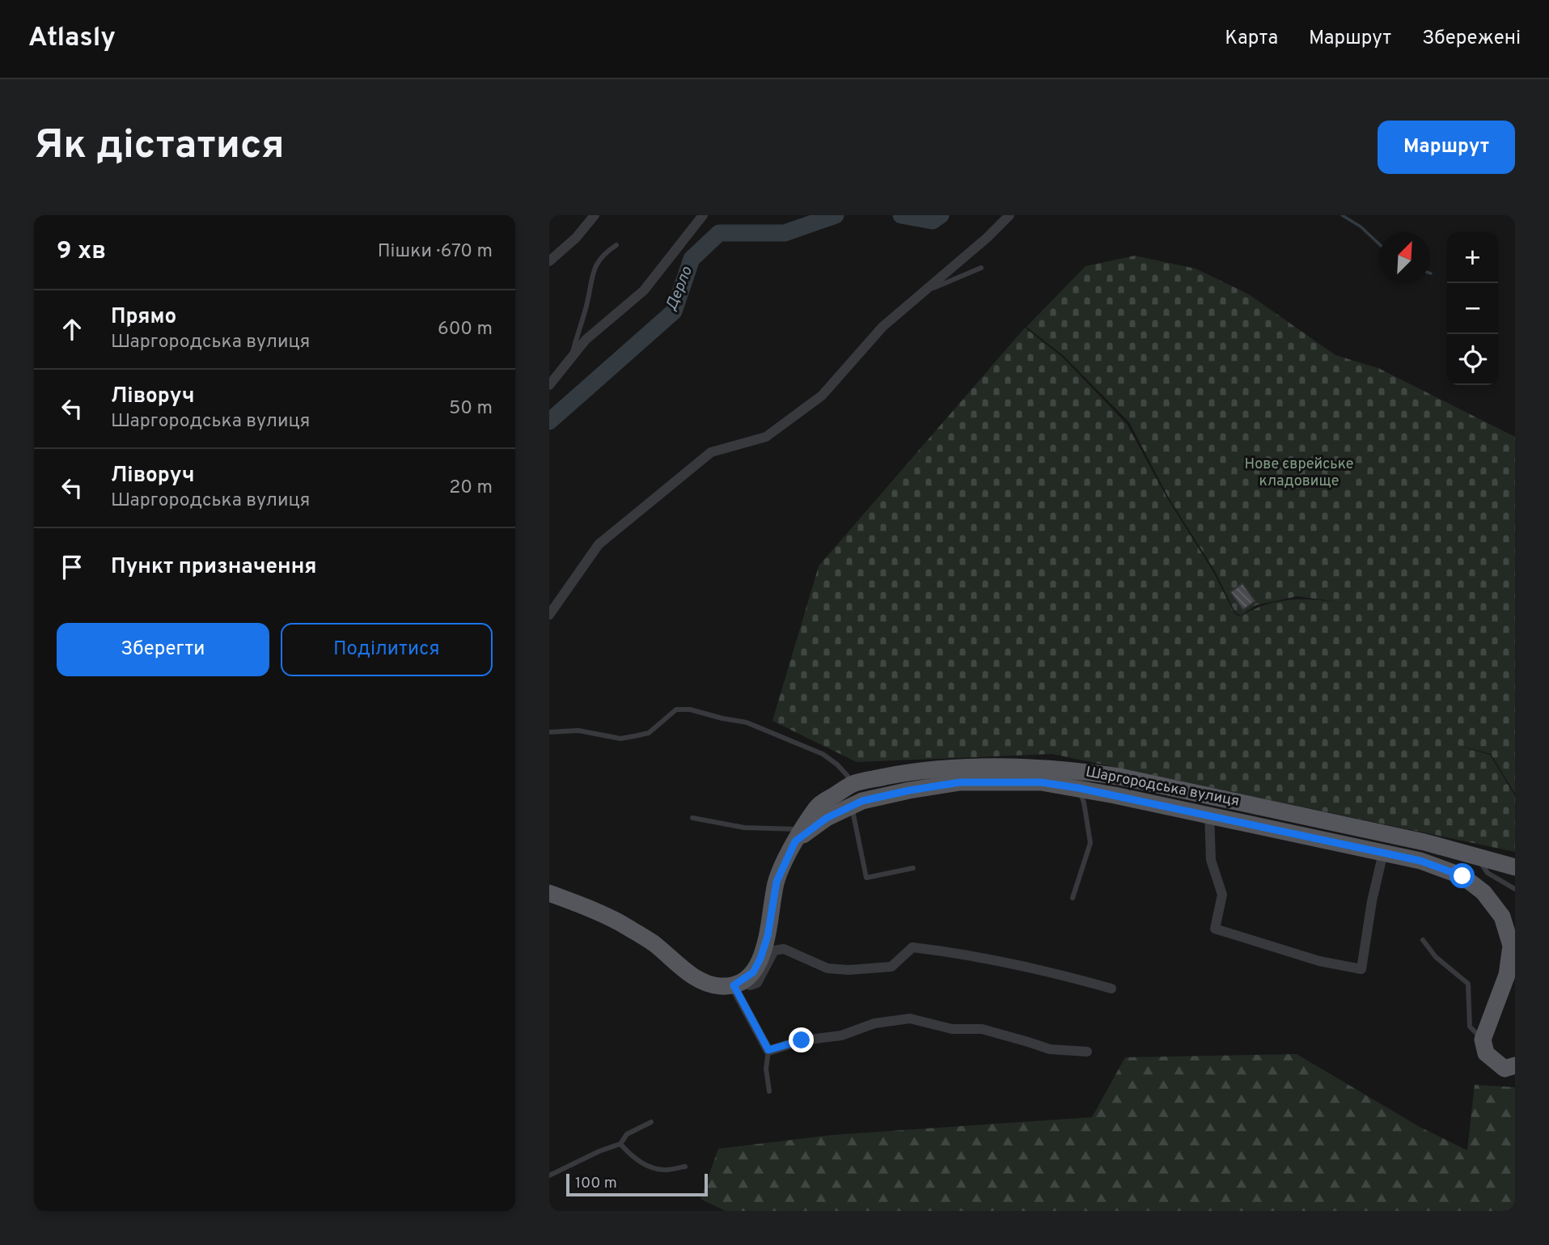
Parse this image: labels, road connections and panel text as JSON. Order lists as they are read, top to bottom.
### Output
{
  "streets": {
    "main road": ["Шаргородська вулиця"]
  },
  "water": ["Дерло"],
  "parks": ["Нове єврейське кладовище"],
  "scale_bar": "100 m",
  "north": "top right",
  "page": {
    "header": "Atlasly",
    "nav": ["Карта", "Маршрут", "Збережені"],
    "buttons": [
      "Маршрут",
      ["Зберегти", "Поділитися"]
    ],
    "title": "Як дістатися",
    "heading": ["9 хв", "Пішки · 670 m"],
    "map_buttons": ["+", "−"],
    "list": [
      ["Прямо", "Шаргородська вулиця", "600 m"],
      ["Ліворуч", "Шаргородська вулиця", "50 m"],
      ["Ліворуч", "Шаргородська вулиця", "20 m"],
      "Пункт призначення"
    ],
    "scale": "100 m"
  }
}
